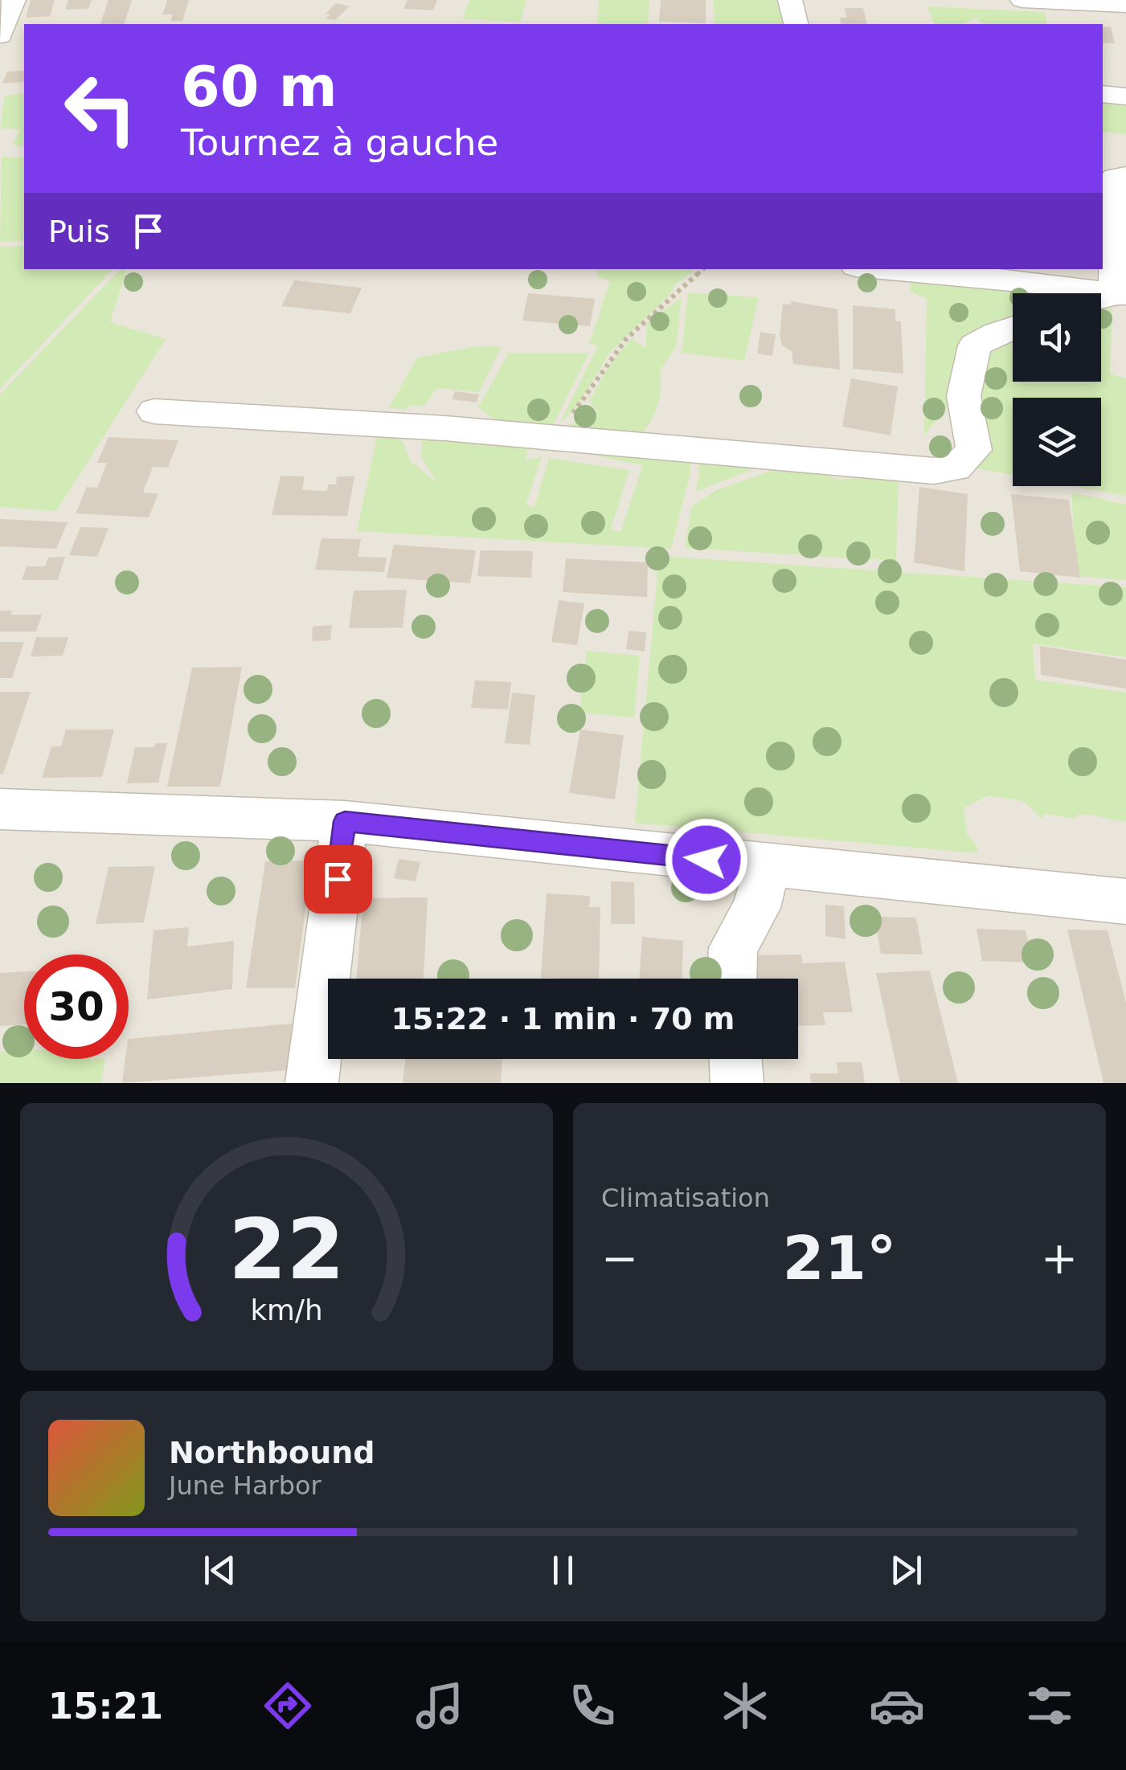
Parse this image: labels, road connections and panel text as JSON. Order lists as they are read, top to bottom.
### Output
{
  "page": {
    "turn": ["60 m", "Tournez à gauche"],
    "then": "Puis",
    "limit": "30",
    "trip": "15:22 · 1 min · 70 m",
    "tile": "Climatisation",
    "heat": ["−", "21°", "+"],
    "song": ["Northbound", "June Harbor"],
    "tabs": "15:21",
    "gauge": ["22", "km/h"]
  }
}
